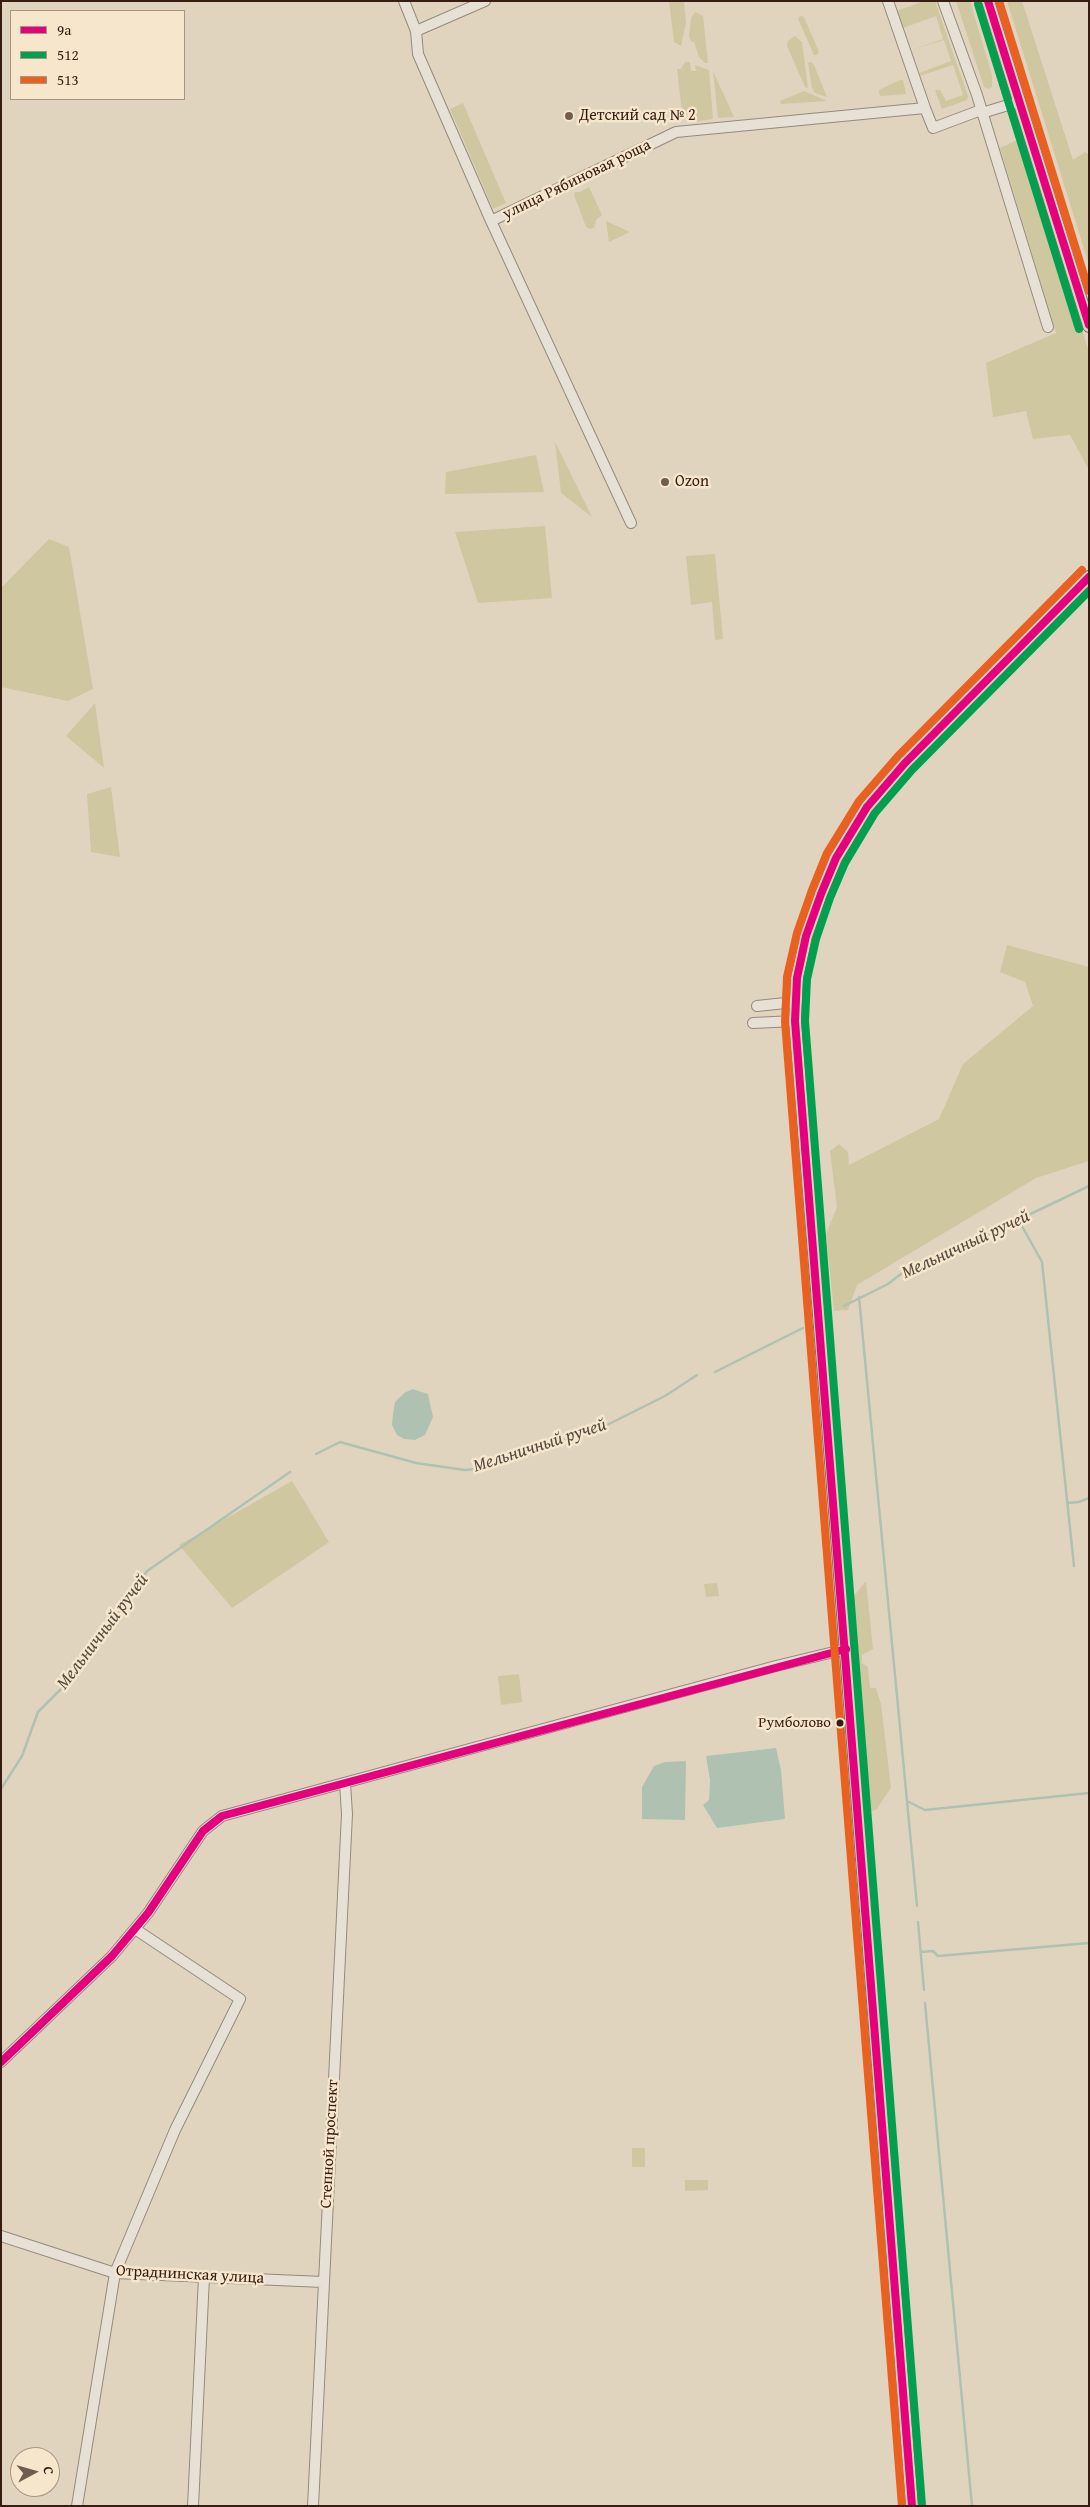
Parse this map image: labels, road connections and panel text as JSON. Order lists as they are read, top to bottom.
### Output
{
  "streets": {
    "street": ["улица Рябиновая роща", "Степной проспект", "Отраднинская улица"]
  },
  "crossings": [
    ["Степной проспект", "Отраднинская улица"]
  ],
  "water": ["Мельничный ручей"],
  "places": ["Детский сад № 2", "Ozon", "Румболово"],
  "lines": ["transit line 9а", "transit line 513", "transit line 512"],
  "legend": ["9а", "512", "513"],
  "north": "right"
}
